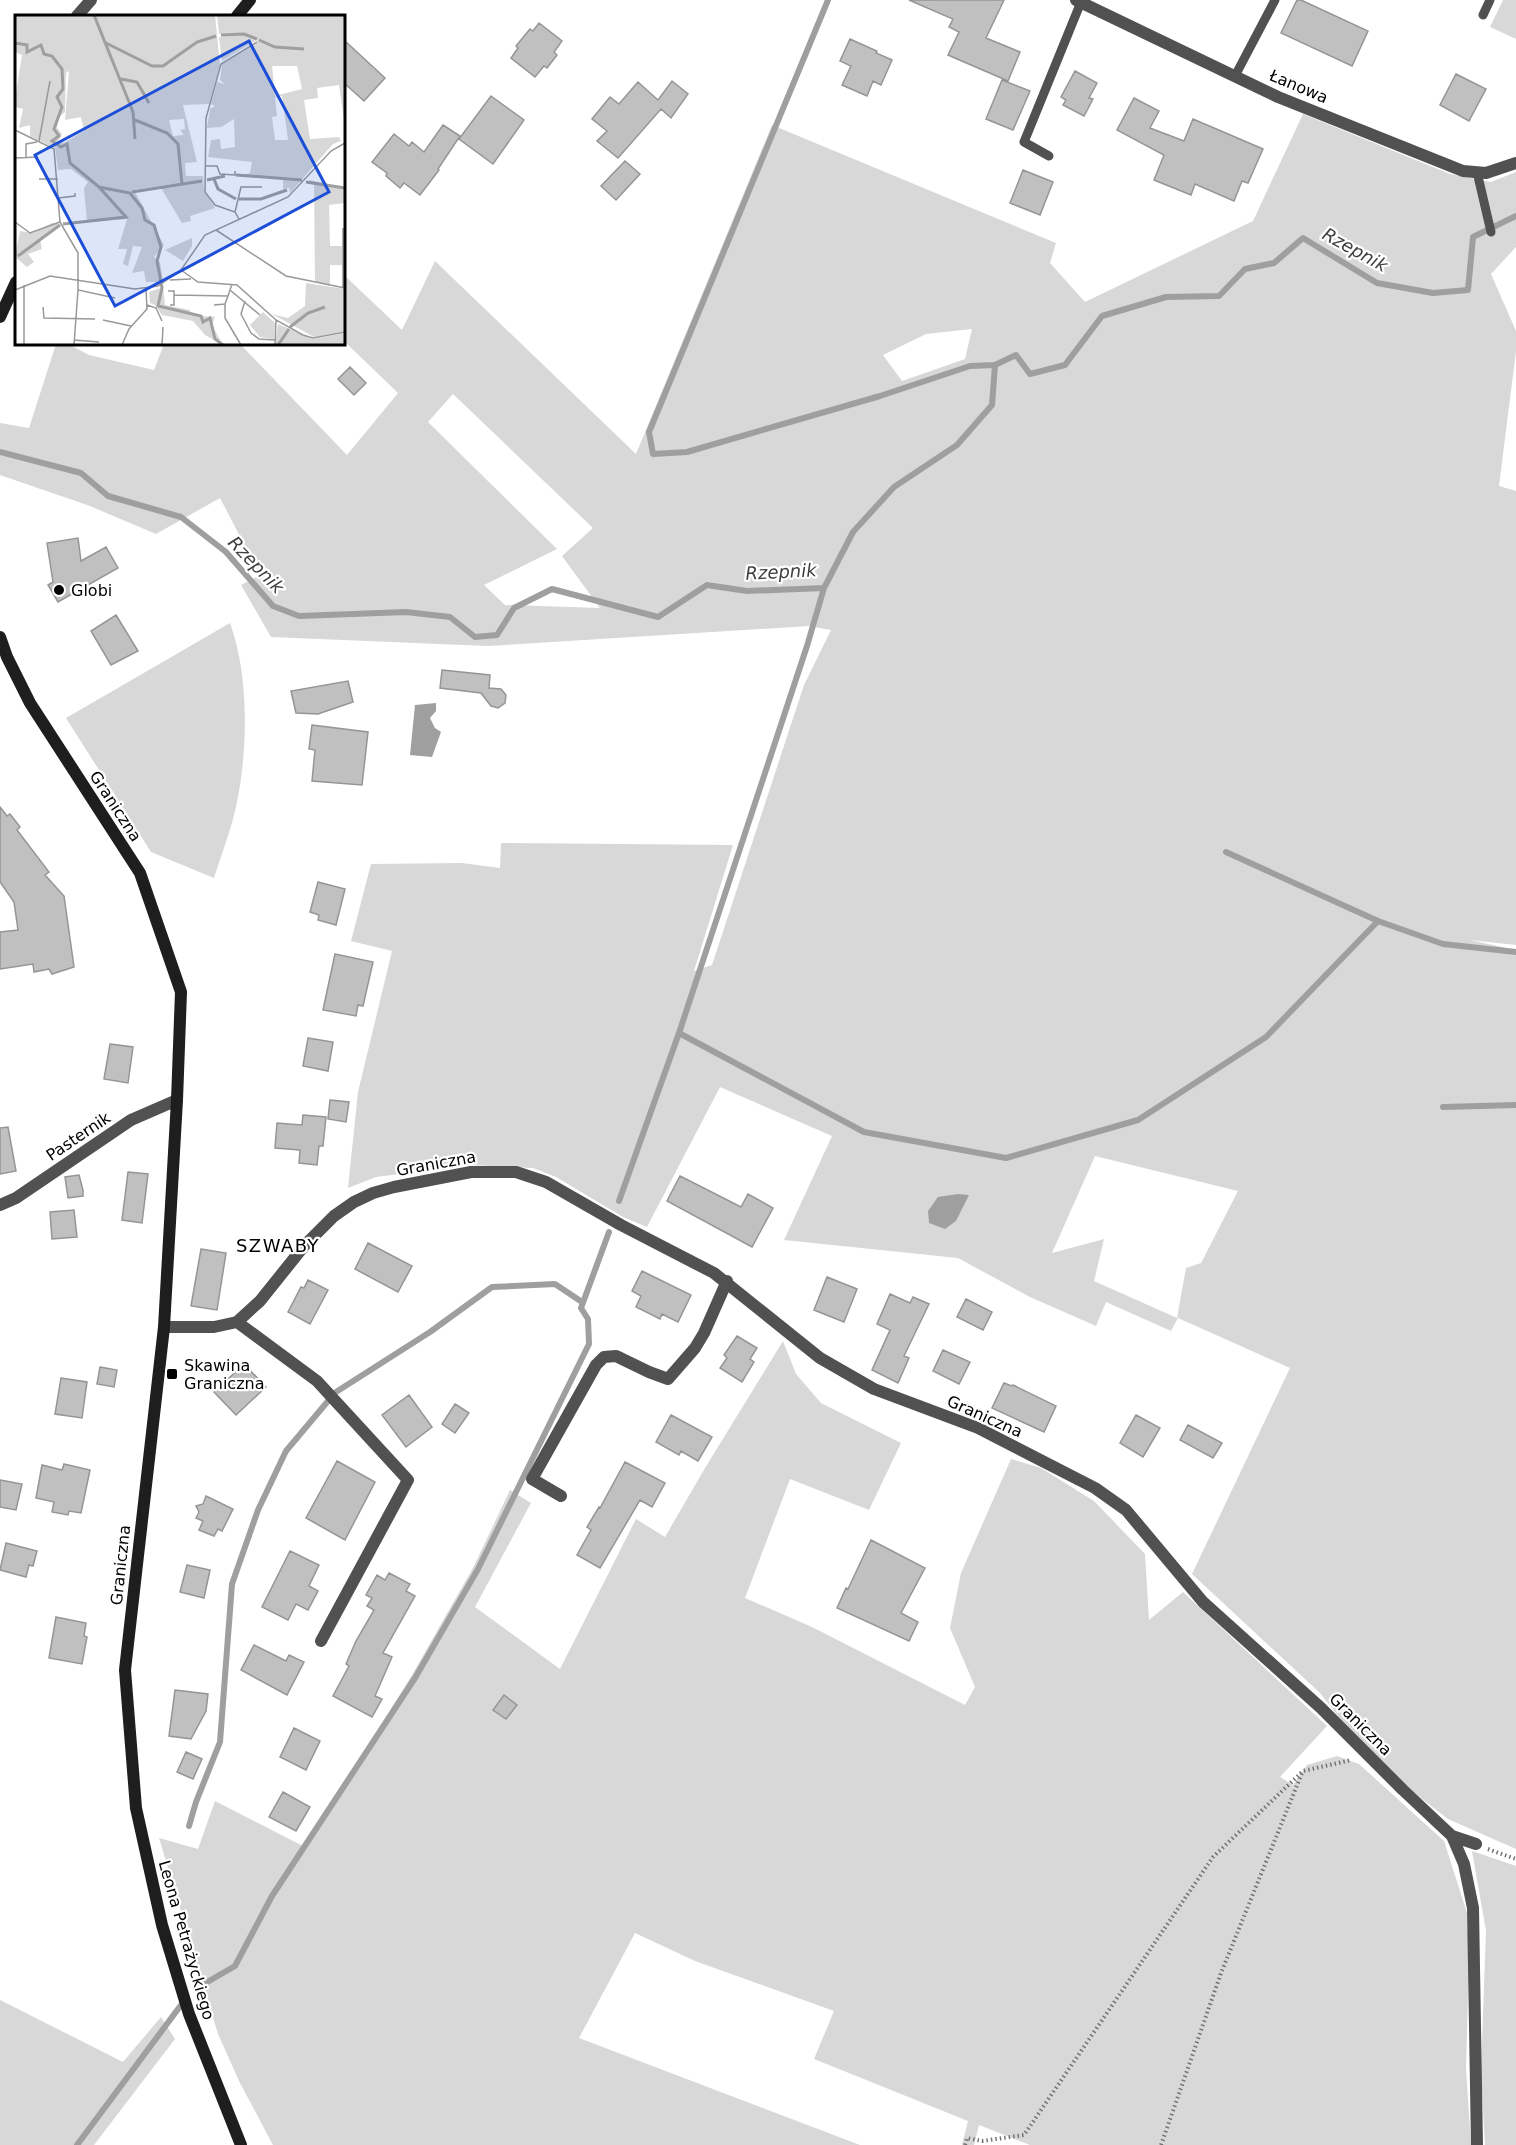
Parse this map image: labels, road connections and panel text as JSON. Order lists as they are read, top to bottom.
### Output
{
  "streets": {
    "street": [
      "Łanowa",
      "Graniczna",
      "Pasternik",
      "Leona Petrażyckiego"
    ]
  },
  "crossings": [
    ["Graniczna", "Pasternik"],
    ["Graniczna", "Leona Petrażyckiego"]
  ],
  "districts": ["SZWABY"],
  "water": ["Rzepnik"],
  "places": {
    "other": ["Globi"],
    "transit": ["Skawina Graniczna"]
  }
}
